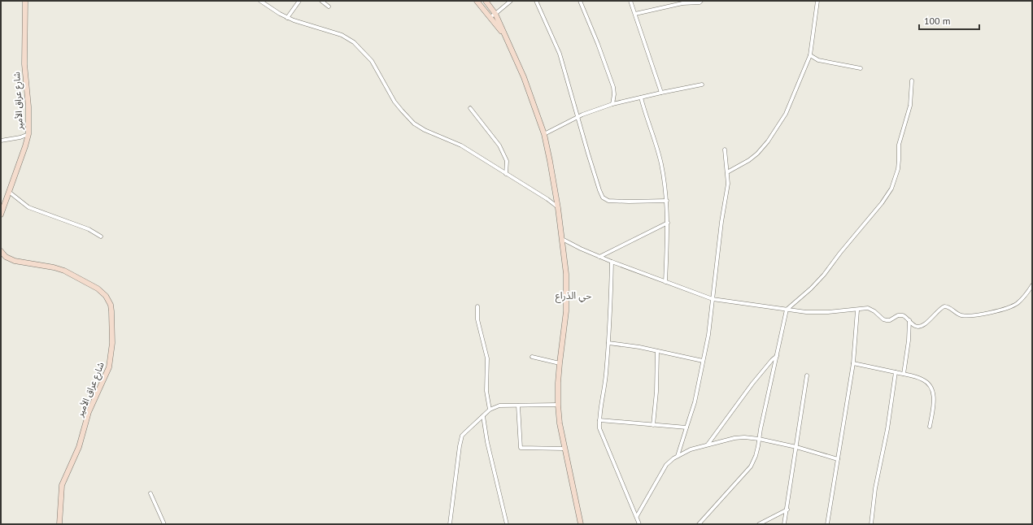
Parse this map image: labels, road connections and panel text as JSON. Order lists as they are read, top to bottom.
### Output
{
  "streets": {
    "main road": ["شارع عراق الأمير"]
  },
  "districts": ["حي الذراع"],
  "scale_bar": "100 m"
}
